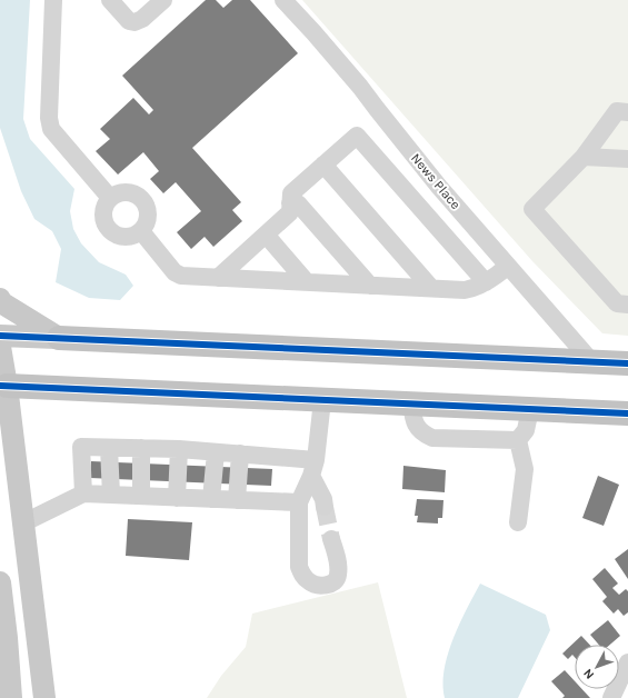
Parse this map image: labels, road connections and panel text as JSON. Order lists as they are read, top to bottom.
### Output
{
  "streets": {
    "street": ["News Place"]
  },
  "north": "bottom left"
}
